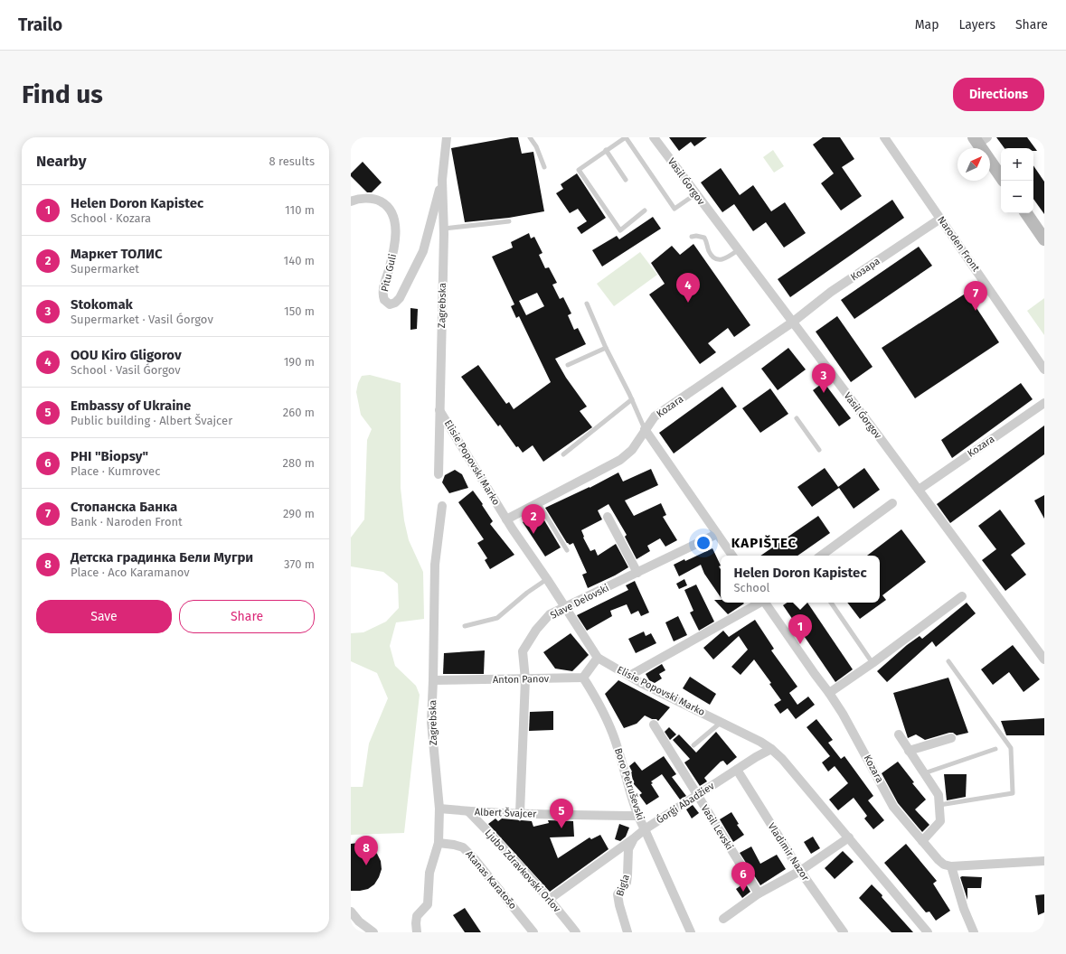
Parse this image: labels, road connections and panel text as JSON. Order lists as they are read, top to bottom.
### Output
{
  "streets": {
    "street": [
      "Vasil Ǵorgov",
      "Naroden Front",
      "Козара",
      "Pitu Guli",
      "Zagrebska",
      "Kozara",
      "Elisie Popovski Marko",
      "Slave Delovski",
      "Anton Panov",
      "Boro Petruševski",
      "Ǵorǵi Abadžiev",
      "Albert Švajcer",
      "Vasil Levski",
      "Vladimir Nazor",
      "Ljubo Zdravkovski Orlov",
      "Atanas Karatošo",
      "Bigla"
    ]
  },
  "crossings": [
    ["Vasil Ǵorgov", "Козара"],
    ["Vasil Ǵorgov", "Kozara"],
    ["Naroden Front", "Козара"],
    ["Козара", "Kozara"],
    ["Pitu Guli", "Zagrebska"],
    ["Zagrebska", "Elisie Popovski Marko"],
    ["Zagrebska", "Anton Panov"],
    ["Zagrebska", "Albert Švajcer"],
    ["Zagrebska", "Atanas Karatošo"],
    ["Kozara", "Elisie Popovski Marko"],
    ["Elisie Popovski Marko", "Slave Delovski"],
    ["Elisie Popovski Marko", "Ǵorǵi Abadžiev"],
    ["Slave Delovski", "Anton Panov"],
    ["Slave Delovski", "Albert Švajcer"],
    ["Anton Panov", "Boro Petruševski"],
    ["Boro Petruševski", "Ǵorǵi Abadžiev"],
    ["Boro Petruševski", "Albert Švajcer"],
    ["Ǵorǵi Abadžiev", "Vasil Levski"],
    ["Ǵorǵi Abadžiev", "Vladimir Nazor"],
    ["Ǵorǵi Abadžiev", "Ljubo Zdravkovski Orlov"],
    ["Ǵorǵi Abadžiev", "Bigla"],
    ["Albert Švajcer", "Ljubo Zdravkovski Orlov"]
  ],
  "districts": ["KAPIŠTEC"],
  "north": "top right",
  "page": {
    "header": "Trailo",
    "nav": ["Map", "Layers", "Share"],
    "buttons": [
      "Directions",
      ["Save", "Share"]
    ],
    "title": "Find us",
    "heading": ["Nearby", "8 results"],
    "map_buttons": ["+", "−"],
    "list": [
      {
        "mark": "1",
        "name": "Helen Doron Kapistec",
        "note": "School · Kozara",
        "value": "110 m"
      },
      {
        "mark": "2",
        "name": "Маркет ТОЛИС",
        "note": "Supermarket",
        "value": "140 m"
      },
      {
        "mark": "3",
        "name": "Stokomak",
        "note": "Supermarket · Vasil Ǵorgov",
        "value": "150 m"
      },
      {
        "mark": "4",
        "name": "OOU Kiro Gligorov",
        "note": "School · Vasil Ǵorgov",
        "value": "190 m"
      },
      {
        "mark": "5",
        "name": "Embassy of Ukraine",
        "note": "Public building · Albert Švajcer",
        "value": "260 m"
      },
      {
        "mark": "6",
        "name": "PHI \"Biopsy\"",
        "note": "Place · Kumrovec",
        "value": "280 m"
      },
      {
        "mark": "7",
        "name": "Стопанска Банка",
        "note": "Bank · Naroden Front",
        "value": "290 m"
      },
      {
        "mark": "8",
        "name": "Детска градинка Бели Мугри",
        "note": "Place · Aco Karamanov",
        "value": "370 m"
      }
    ],
    "pins": [
      "4",
      "7",
      "3",
      "2",
      "1",
      "5",
      "8",
      "6"
    ],
    "popup": ["Helen Doron Kapistec", "School"]
  }
}
